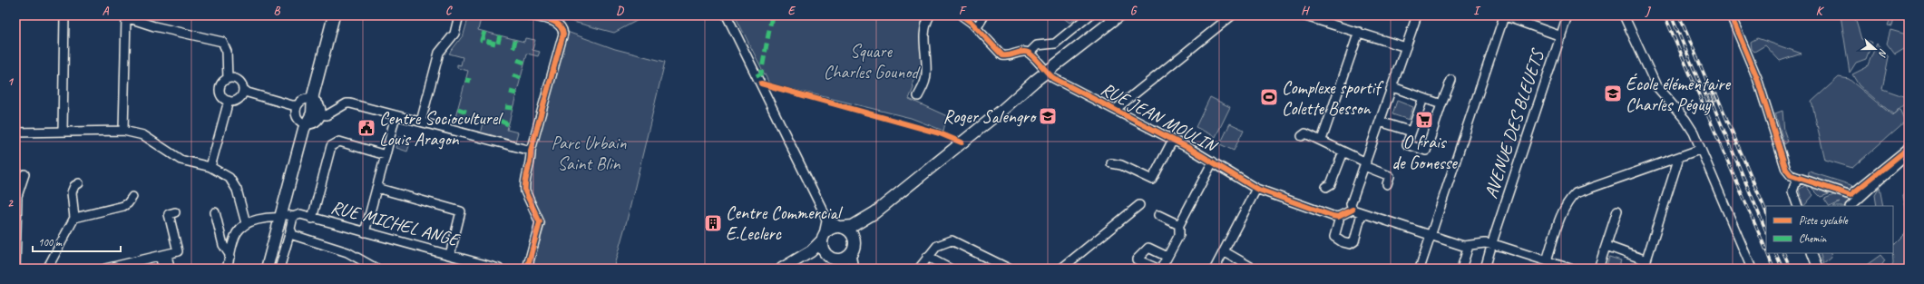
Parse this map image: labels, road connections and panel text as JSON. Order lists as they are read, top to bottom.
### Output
{
  "streets": {
    "street": ["RUE JEAN MOULIN", "AVENUE DES BLEUETS", "RUE MICHEL ANGE"]
  },
  "parks": ["Square Charles Gounod", "Parc Urbain Saint Blin"],
  "places": {
    "school or university": ["École élémentaire Charles Péguy", "Roger Salengro"],
    "sports": ["Complexe sportif Colette Besson"],
    "supermarket": ["O frais de Gonesse"],
    "public building": ["Centre Socioculturel Louis Aragon"],
    "building": ["Centre Commercial E.Leclerc"]
  },
  "legend": ["Piste cyclable", "Chemin"],
  "scale_bar": "100 m",
  "north": "right",
  "grid": {
    "columns": [
      "A",
      "B",
      "C",
      "D",
      "E",
      "F",
      "G",
      "H",
      "I",
      "J",
      "K"
    ],
    "rows": ["1", "2"]
  }
}
